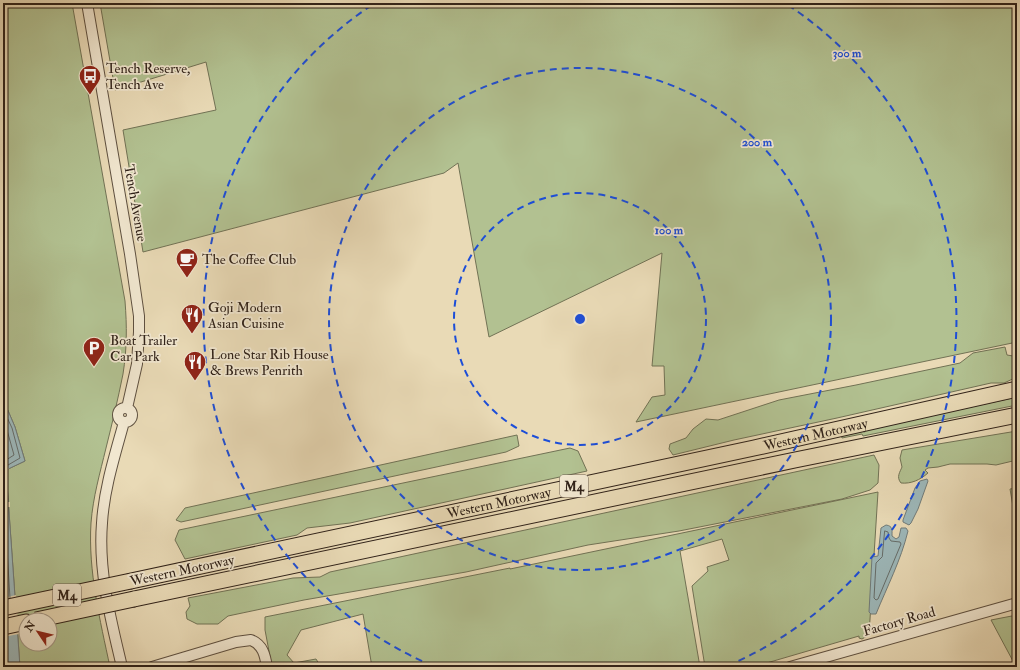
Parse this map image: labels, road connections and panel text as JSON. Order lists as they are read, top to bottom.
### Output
{
  "streets": {
    "highway": ["Western Motorway", "M4"],
    "street": ["Tench Avenue", "Factory Road"]
  },
  "places": {
    "bus stop": ["Tench Reserve, Tench Ave"],
    "cafe": ["The Coffee Club"],
    "restaurant": ["Goji Modern Asian Cuisine", "Lone Star Rib House & Brews Penrith"],
    "parking": ["Boat Trailer Car Park"]
  },
  "north": "top left",
  "rings": ["300 m", "200 m", "100 m"]
}
